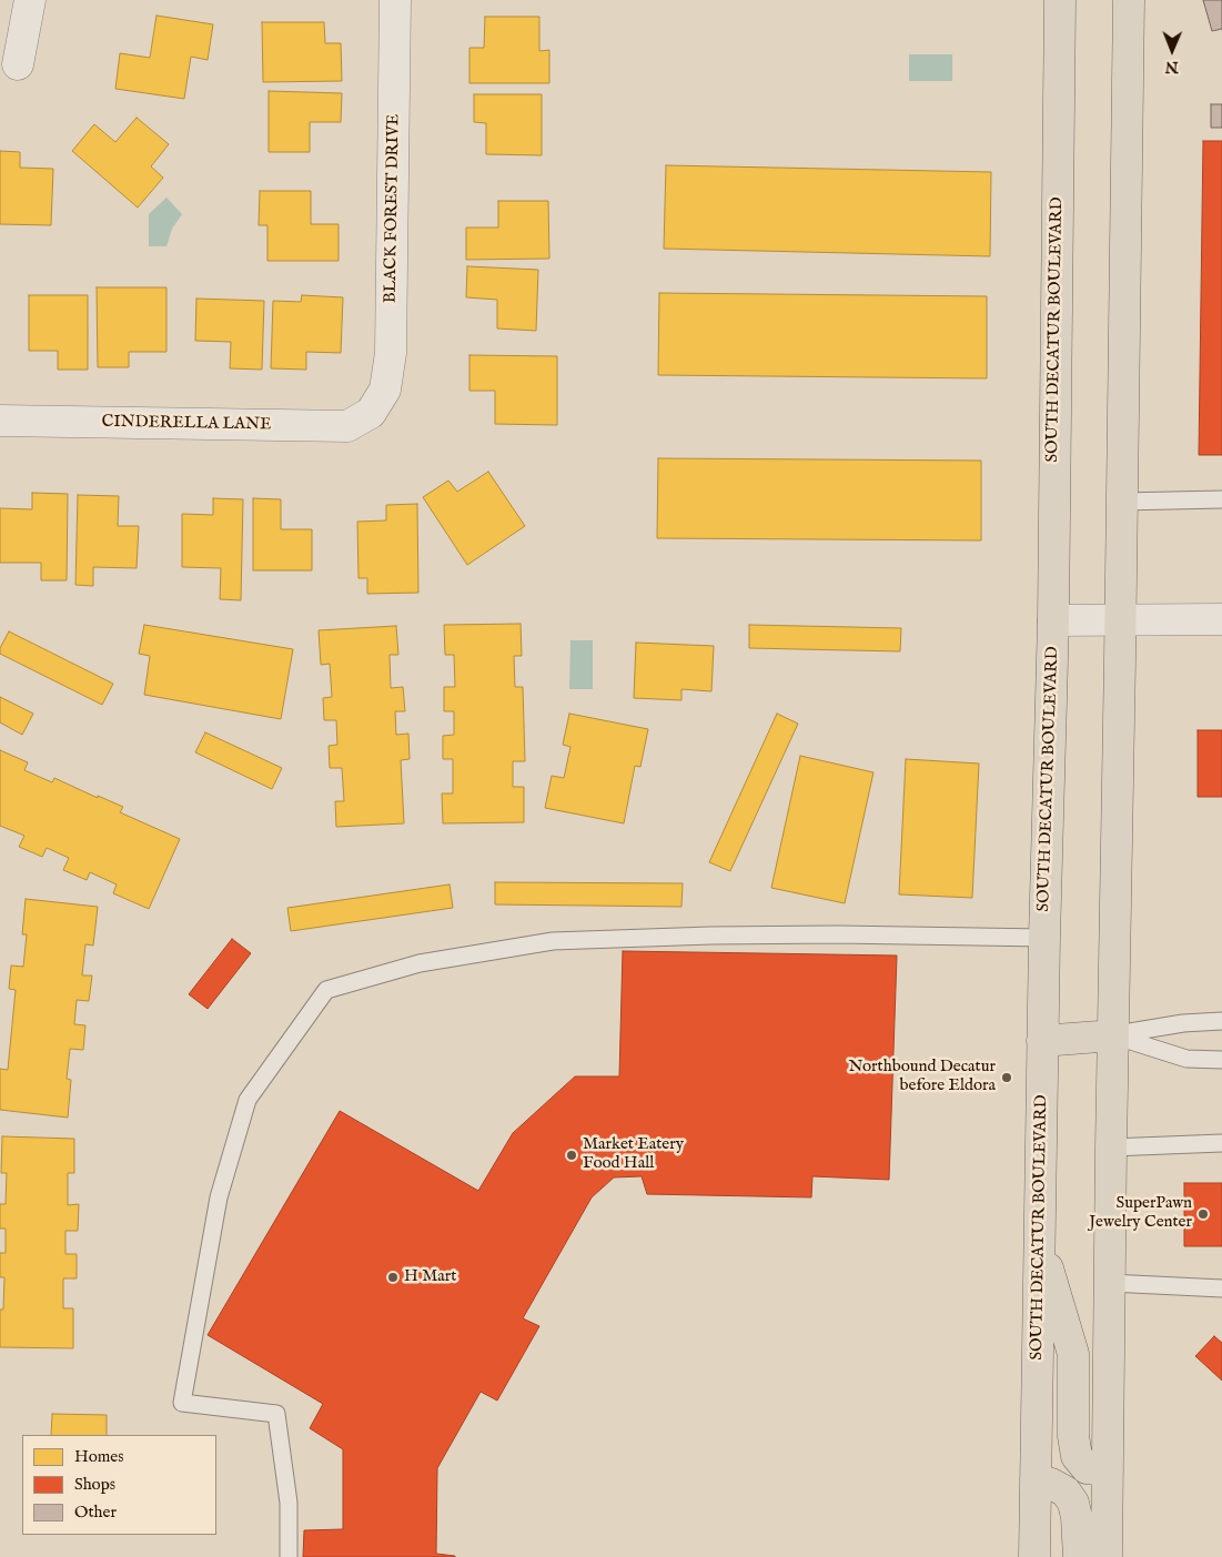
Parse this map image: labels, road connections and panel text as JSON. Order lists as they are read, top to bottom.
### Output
{
  "streets": {
    "main road": ["SOUTH DECATUR BOULEVARD"],
    "street": ["BLACK FOREST DRIVE", "CINDERELLA LANE"]
  },
  "crossings": [
    ["BLACK FOREST DRIVE", "CINDERELLA LANE"]
  ],
  "places": [
    "Northbound Decatur before Eldora",
    "Market Eatery Food Hall",
    "SuperPawn Jewelry Center",
    "H Mart"
  ],
  "legend": ["Homes", "Shops", "Other"],
  "north": "bottom"
}
